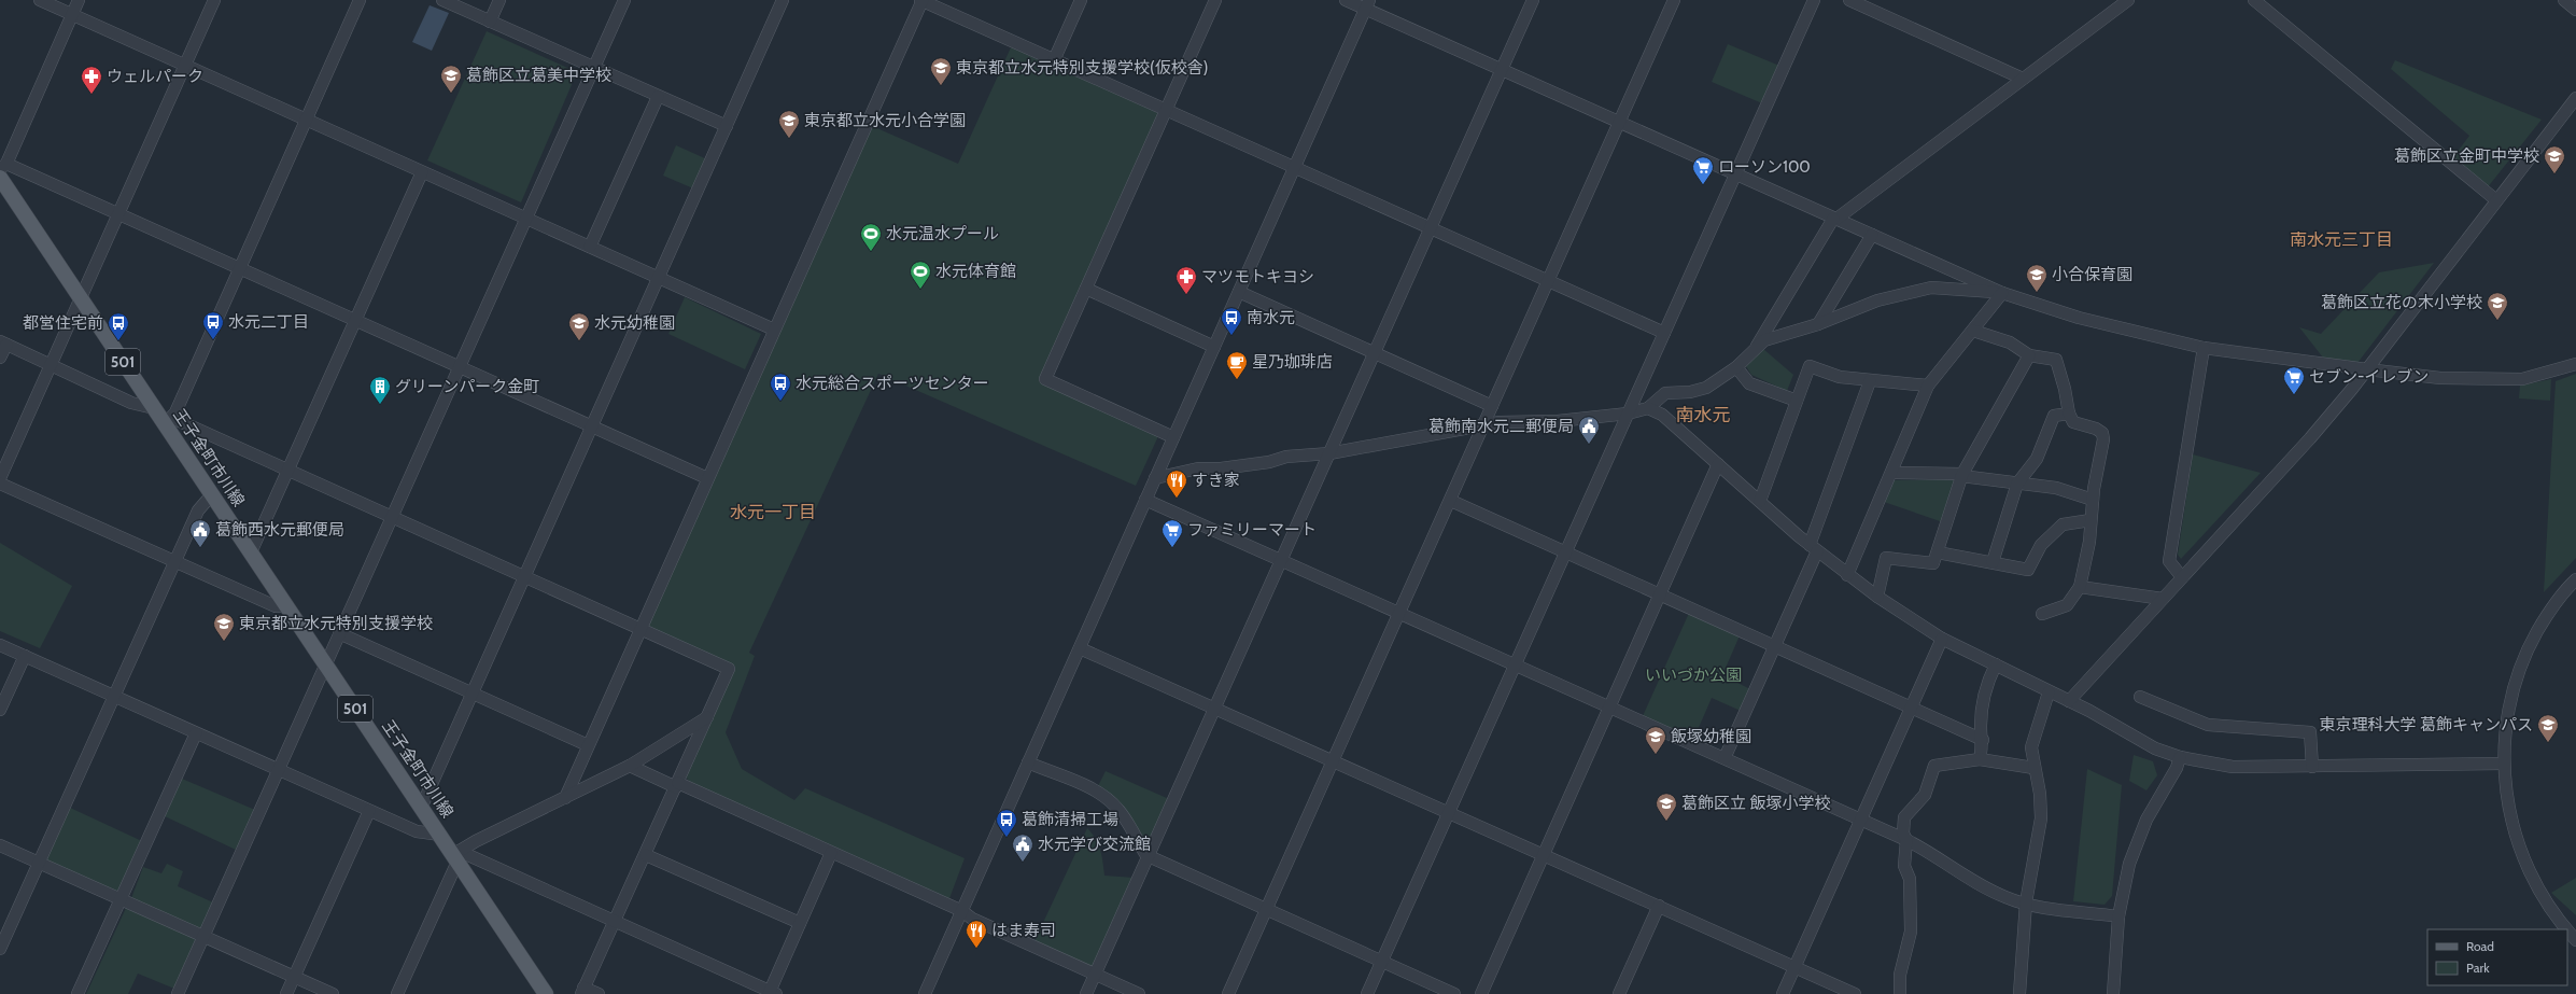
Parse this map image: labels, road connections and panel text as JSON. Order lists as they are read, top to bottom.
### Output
{
  "streets": {
    "main road": ["501", "王子金町市川線"]
  },
  "districts": ["南水元三丁目", "南水元", "水元一丁目"],
  "parks": ["いいづか公園"],
  "places": {
    "school or university": [
      "東京都立水元特別支援学校(仮校舎)",
      "葛飾区立葛美中学校",
      "東京都立水元小合学園",
      "葛飾区立金町中学校",
      "小合保育園",
      "葛飾区立花の木小学校",
      "水元幼稚園",
      "東京都立水元特別支援学校",
      "東京理科大学 葛飾キャンパス",
      "飯塚幼稚園",
      "葛飾区立 飯塚小学校"
    ],
    "pharmacy": ["ウェルパーク", "マツモトキヨシ"],
    "supermarket": ["ローソン100", "セブン-イレブン", "ファミリーマート"],
    "sports": ["水元温水プール", "水元体育館"],
    "bus stop": [
      "南水元",
      "水元二丁目",
      "都営住宅前",
      "水元総合スポーツセンター",
      "葛飾清掃工場"
    ],
    "cafe": ["星乃珈琲店"],
    "building": ["グリーンパーク金町"],
    "public building": ["葛飾南水元二郵便局", "葛飾西水元郵便局", "水元学び交流館"],
    "restaurant": ["すき家", "はま寿司"]
  },
  "legend": ["Road", "Park"]
}
